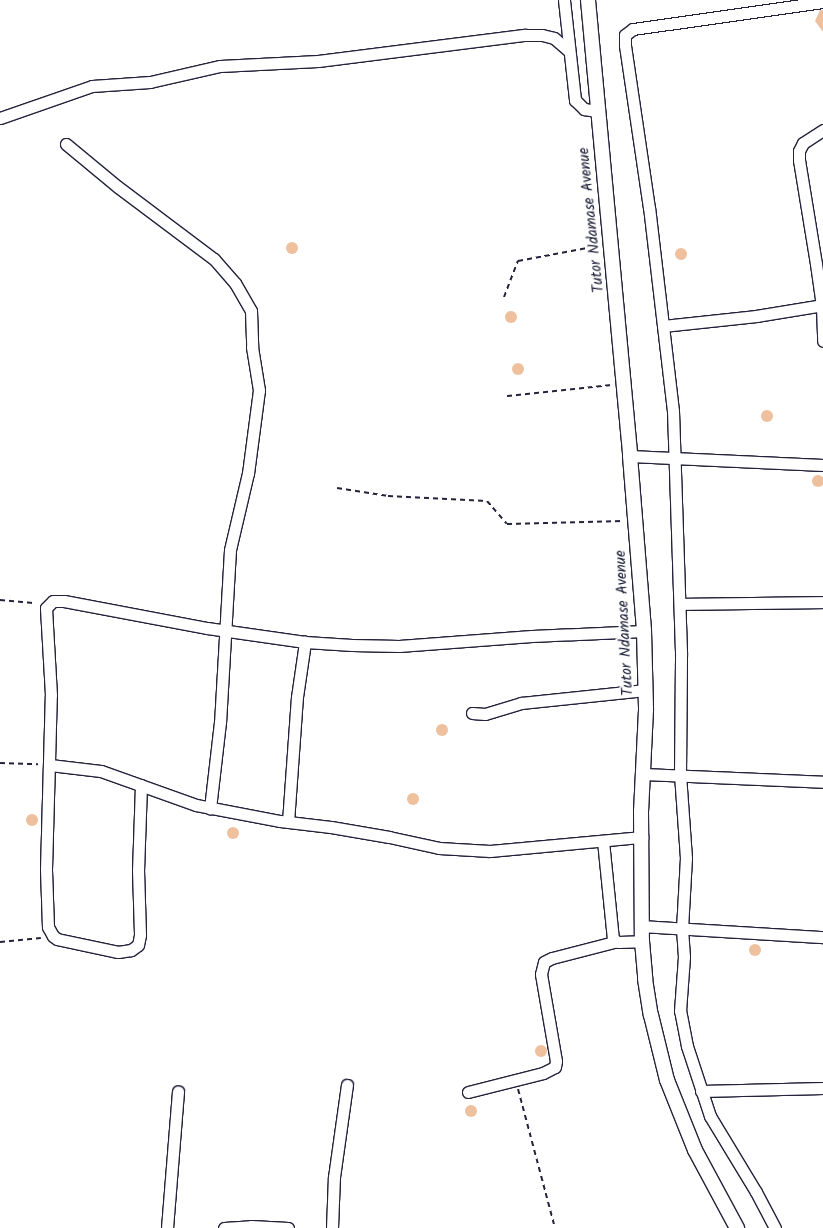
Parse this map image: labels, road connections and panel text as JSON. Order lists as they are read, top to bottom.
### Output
{
  "streets": {
    "street": ["Tutor Ndamase Avenue"]
  }
}
